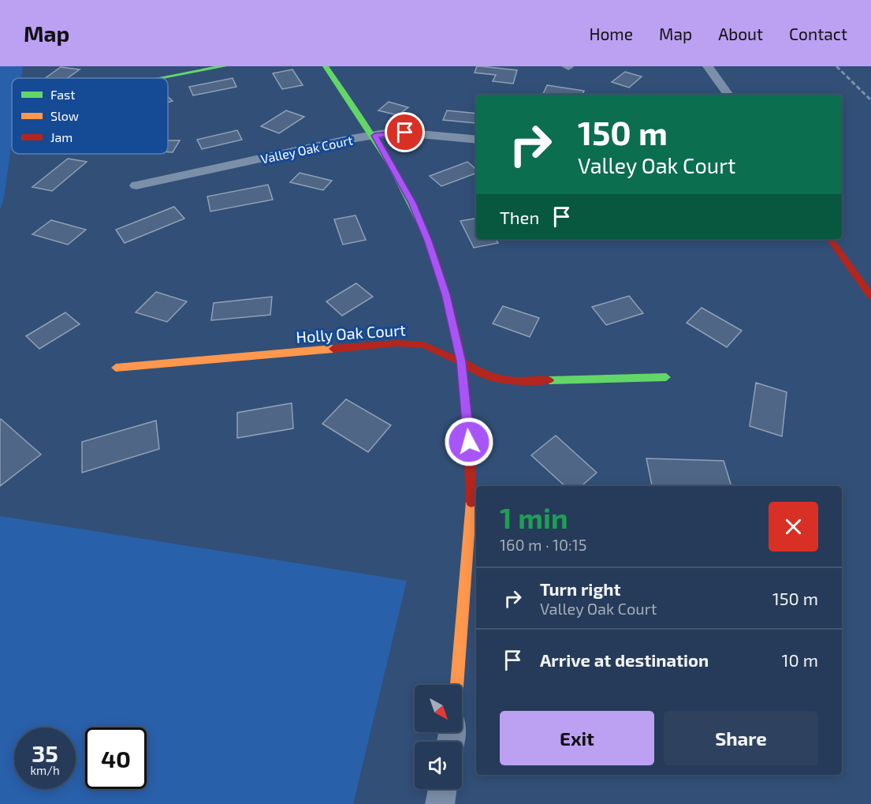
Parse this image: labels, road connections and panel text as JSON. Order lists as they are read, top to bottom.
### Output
{
  "streets": {
    "street": ["Valley Oak Court", "Holly Oak Court"]
  },
  "legend": ["Fast", "Slow", "Jam"],
  "north": "bottom right",
  "page": {
    "header": "Map",
    "nav": [
      "Home",
      "Map",
      "About",
      "Contact"
    ],
    "turn": ["150 m", "Valley Oak Court"],
    "then": "Then",
    "heading": ["1 min", "160 m · 10:15"],
    "list": [
      {
        "name": "Turn right",
        "note": "Valley Oak Court",
        "value": "150 m"
      },
      {
        "name": "Arrive at destination",
        "value": "10 m"
      }
    ],
    "buttons": ["Exit", "Share"],
    "speed": "35 km/h",
    "limit": "40"
  }
}
